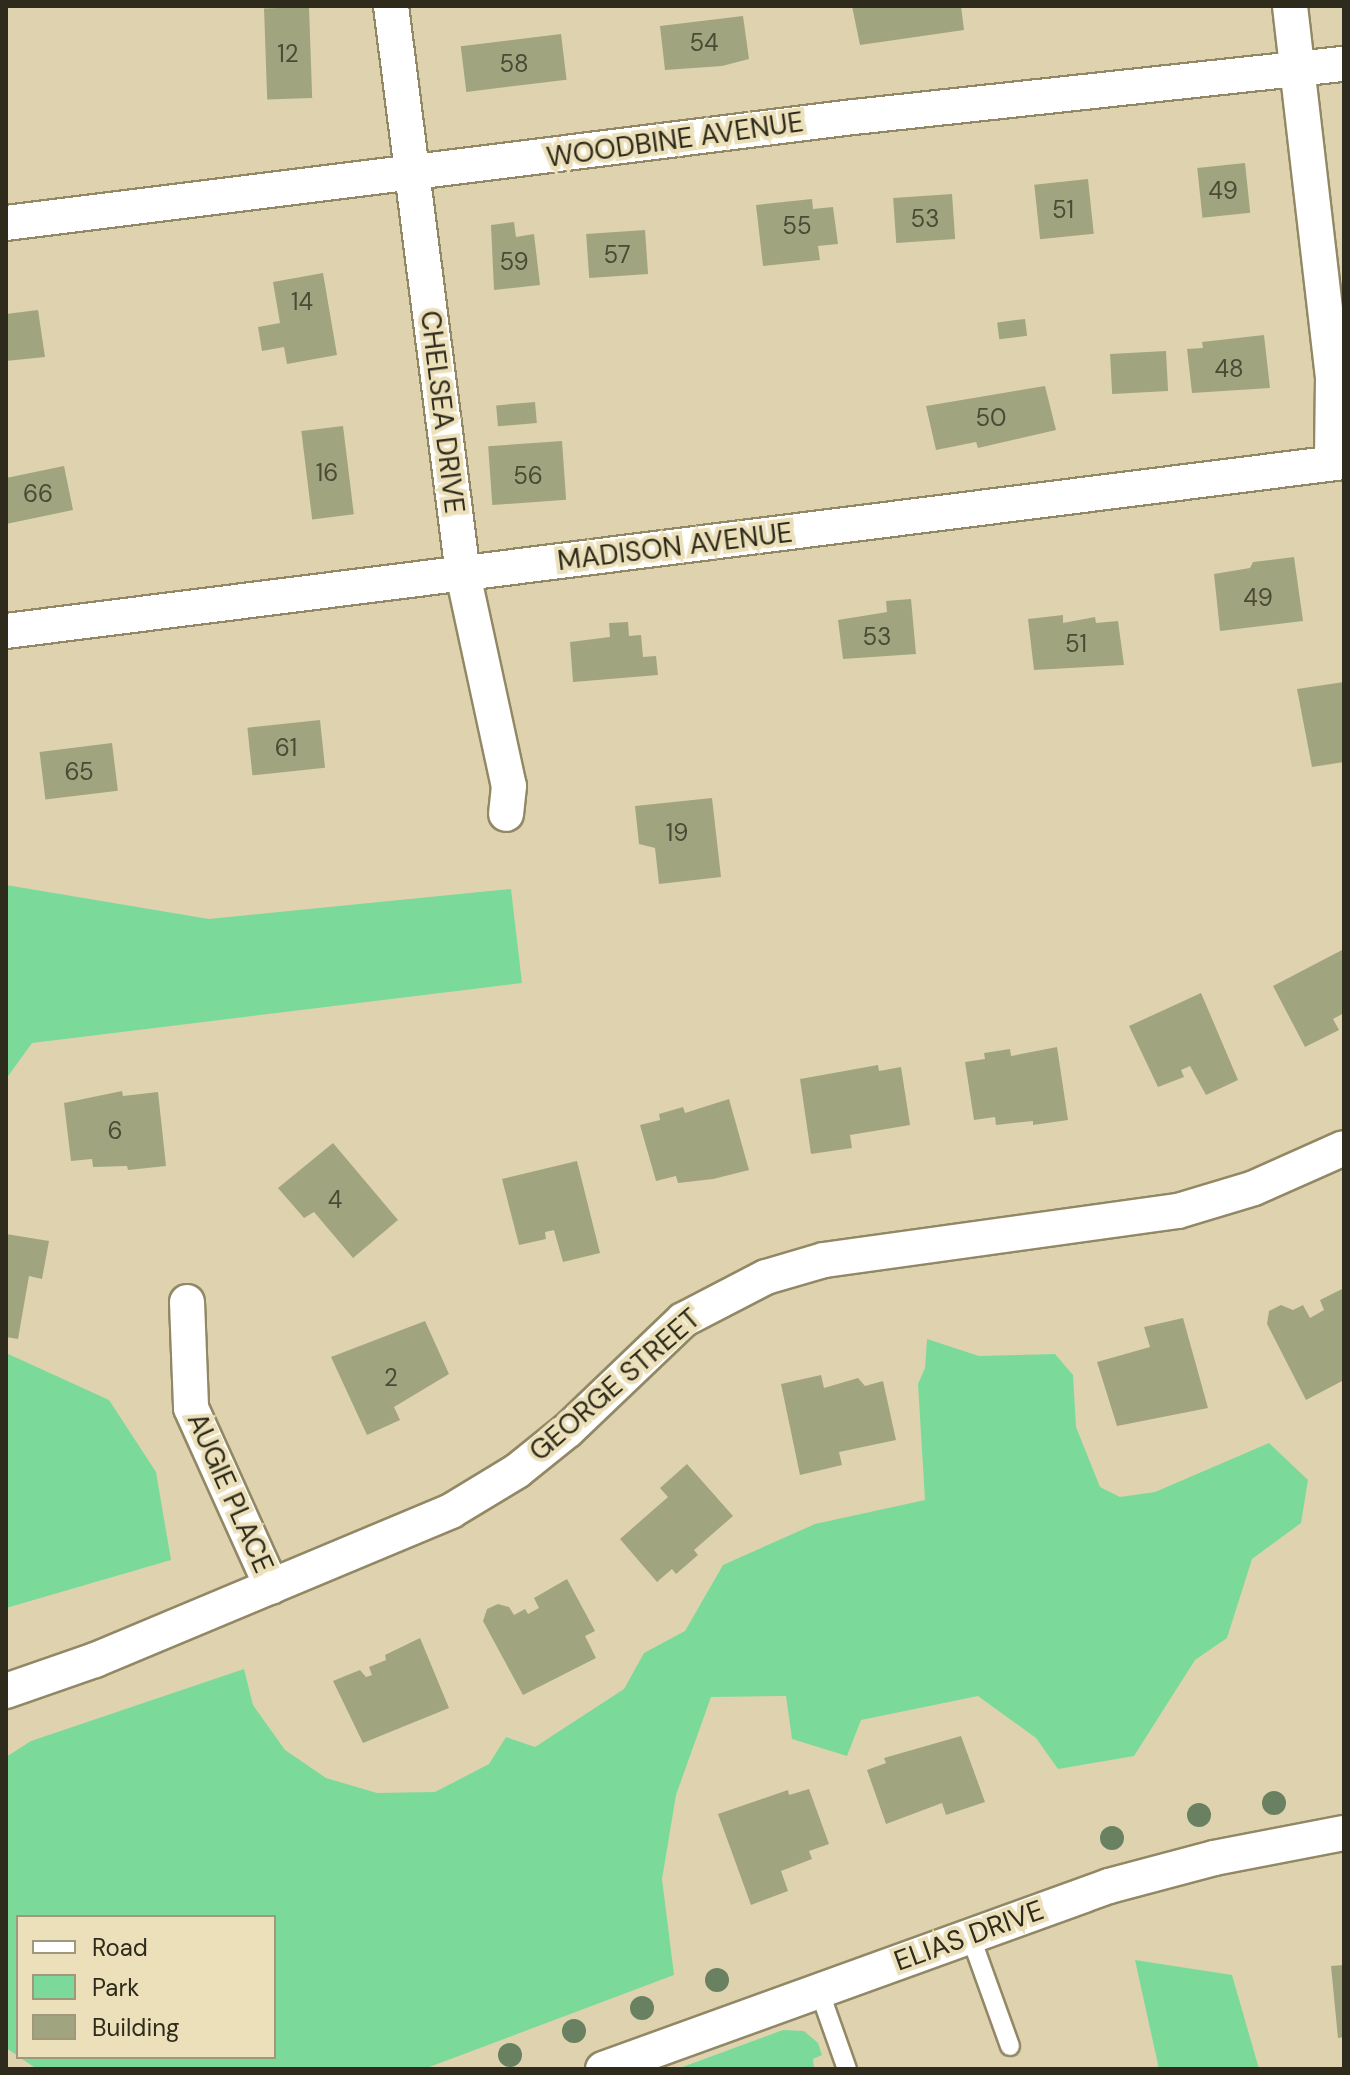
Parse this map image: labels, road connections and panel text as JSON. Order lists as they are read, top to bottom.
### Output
{
  "streets": {
    "street": [
      "WOODBINE AVENUE",
      "CHELSEA DRIVE",
      "MADISON AVENUE",
      "GEORGE STREET",
      "AUGIE PLACE",
      "ELIAS DRIVE"
    ]
  },
  "crossings": [
    ["WOODBINE AVENUE", "CHELSEA DRIVE"],
    ["CHELSEA DRIVE", "MADISON AVENUE"],
    ["GEORGE STREET", "AUGIE PLACE"]
  ],
  "house_numbers": [
    "54",
    "12",
    "58",
    "49",
    "51",
    "53",
    "55",
    "57",
    "59",
    "14",
    "48",
    "50",
    "16",
    "56",
    "66",
    "49",
    "53",
    "51",
    "61",
    "65",
    "19",
    "6",
    "4",
    "2"
  ],
  "legend": ["Road", "Park", "Building"]
}
